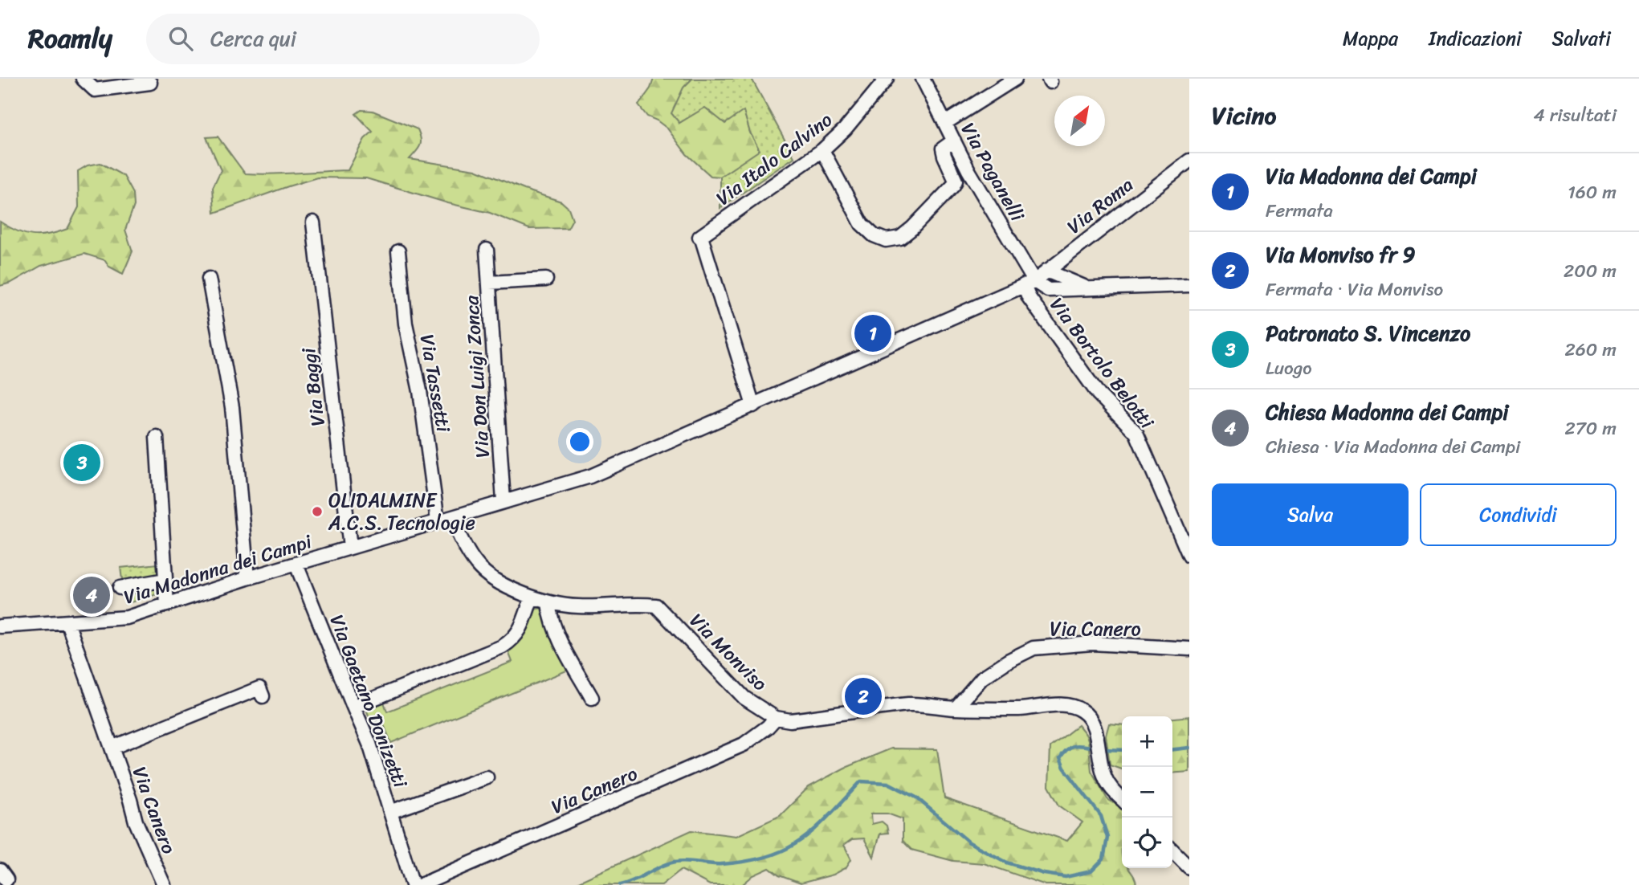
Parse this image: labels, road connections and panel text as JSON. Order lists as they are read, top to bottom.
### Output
{
  "streets": {
    "street": [
      "Via Italo Calvino",
      "Via Paganelli",
      "Via Roma",
      "Via Bortolo Belotti",
      "Via Don Luigi Zonca",
      "Via Tassetti",
      "Via Baggi",
      "Via Madonna dei Campi",
      "Via Canero",
      "Via Monviso",
      "Via Gaetano Donizetti"
    ]
  },
  "crossings": [
    ["Via Italo Calvino", "Via Madonna dei Campi"],
    ["Via Paganelli", "Via Roma"],
    ["Via Paganelli", "Via Bortolo Belotti"],
    ["Via Paganelli", "Via Madonna dei Campi"],
    ["Via Roma", "Via Bortolo Belotti"],
    ["Via Roma", "Via Madonna dei Campi"],
    ["Via Bortolo Belotti", "Via Madonna dei Campi"],
    ["Via Don Luigi Zonca", "Via Madonna dei Campi"],
    ["Via Tassetti", "Via Madonna dei Campi"],
    ["Via Baggi", "Via Madonna dei Campi"],
    ["Via Madonna dei Campi", "Via Canero"],
    ["Via Madonna dei Campi", "Via Monviso"],
    ["Via Madonna dei Campi", "Via Gaetano Donizetti"],
    ["Via Canero", "Via Monviso"]
  ],
  "places": ["OLIDALMINE A.C.S. Tecnologie"],
  "north": "top right",
  "page": {
    "header": "Roamly",
    "search": "Cerca qui",
    "nav": ["Mappa", "Indicazioni", "Salvati"],
    "heading": ["Vicino", "4 risultati"],
    "list": [
      {
        "mark": "1",
        "name": "Via Madonna dei Campi",
        "note": "Fermata",
        "value": "160 m"
      },
      {
        "mark": "2",
        "name": "Via Monviso fr 9",
        "note": "Fermata · Via Monviso",
        "value": "200 m"
      },
      {
        "mark": "3",
        "name": "Patronato S. Vincenzo",
        "note": "Luogo",
        "value": "260 m"
      },
      {
        "mark": "4",
        "name": "Chiesa Madonna dei Campi",
        "note": "Chiesa · Via Madonna dei Campi",
        "value": "270 m"
      }
    ],
    "pins": [
      "1",
      "3",
      "4",
      "2"
    ],
    "buttons": ["Salva", "Condividi"],
    "map_buttons": ["+", "−"]
  }
}
